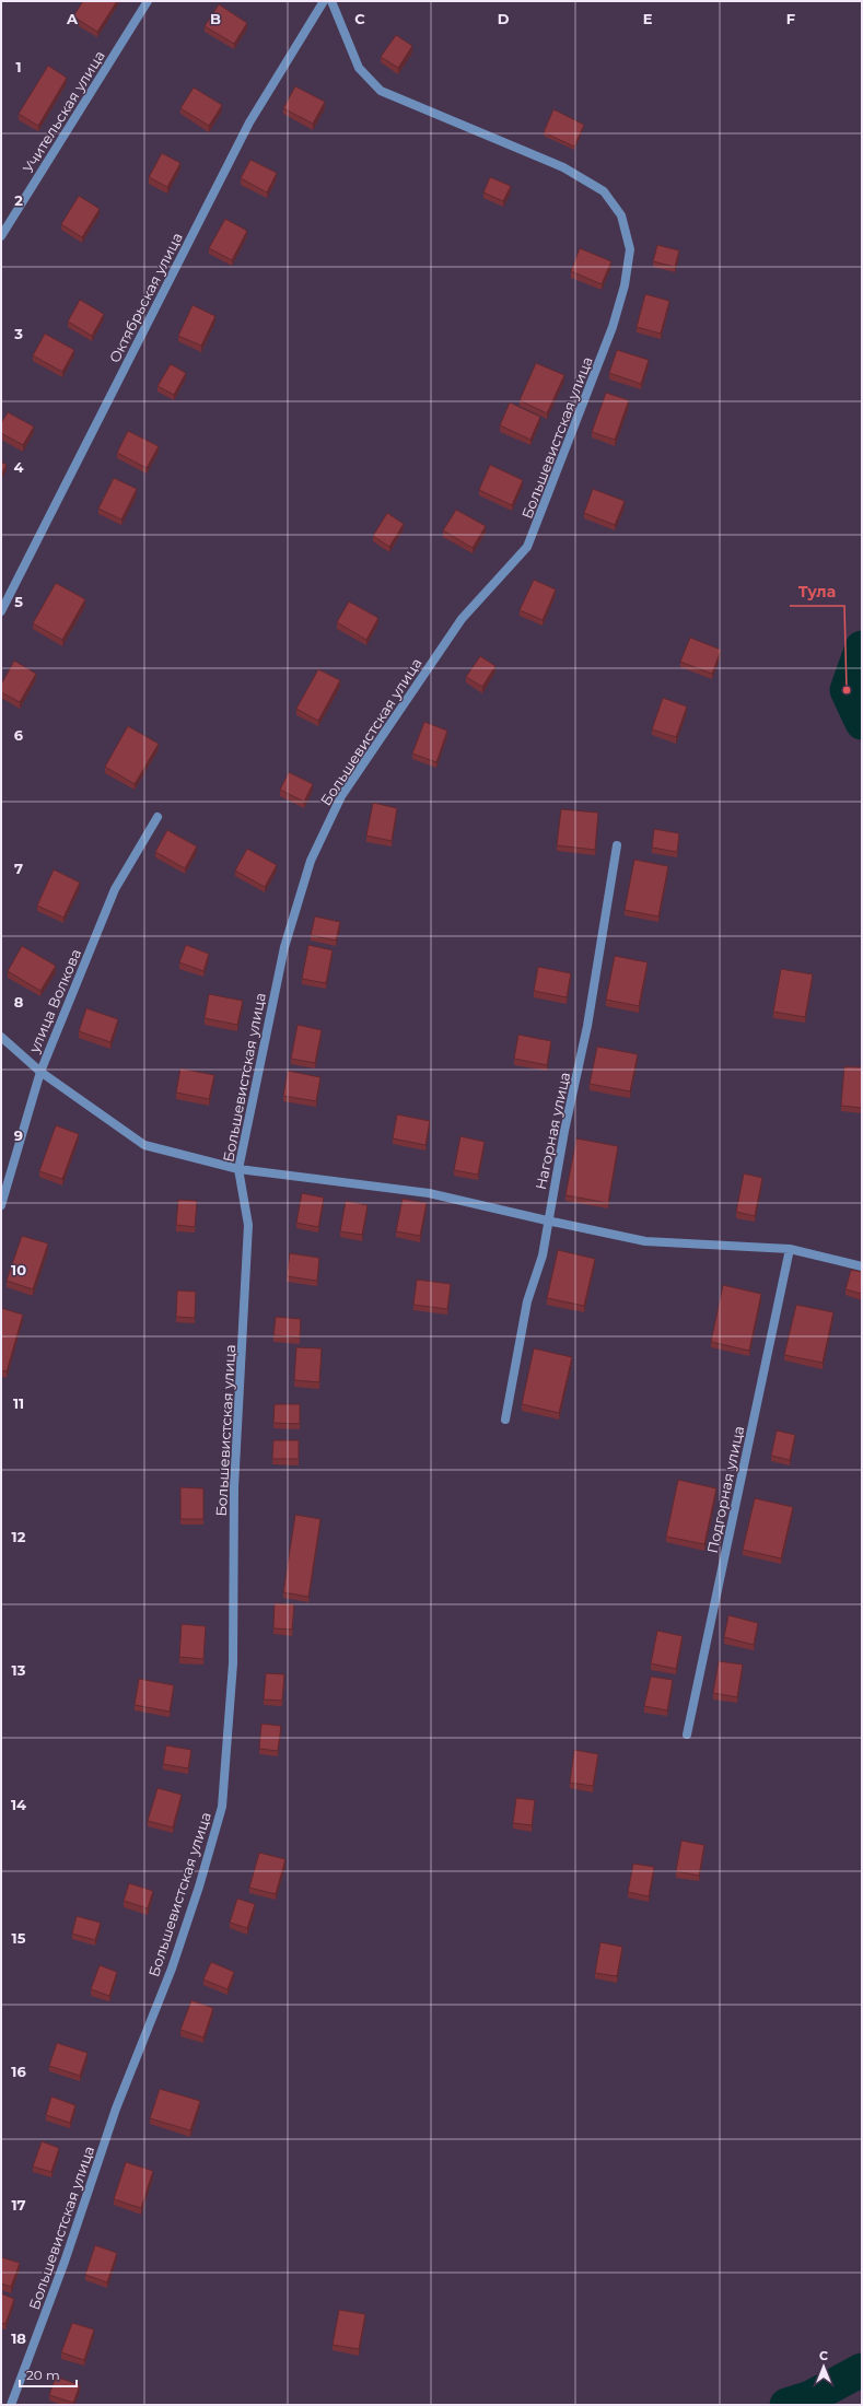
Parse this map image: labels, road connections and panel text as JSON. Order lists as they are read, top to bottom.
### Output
{
  "streets": {
    "street": [
      "Учительская улица",
      "Октябрьская улица",
      "Большевистская улица",
      "улица Волкова",
      "Нагорная улица",
      "Подгорная улица"
    ]
  },
  "places": ["Тула"],
  "scale_bar": "20 m",
  "north": "top",
  "grid": {
    "columns": [
      "A",
      "B",
      "C",
      "D",
      "E",
      "F"
    ],
    "rows": [
      "1",
      "2",
      "3",
      "4",
      "5",
      "6",
      "7",
      "8",
      "9",
      "10",
      "11",
      "12",
      "13",
      "14",
      "15",
      "16",
      "17",
      "18"
    ]
  }
}
